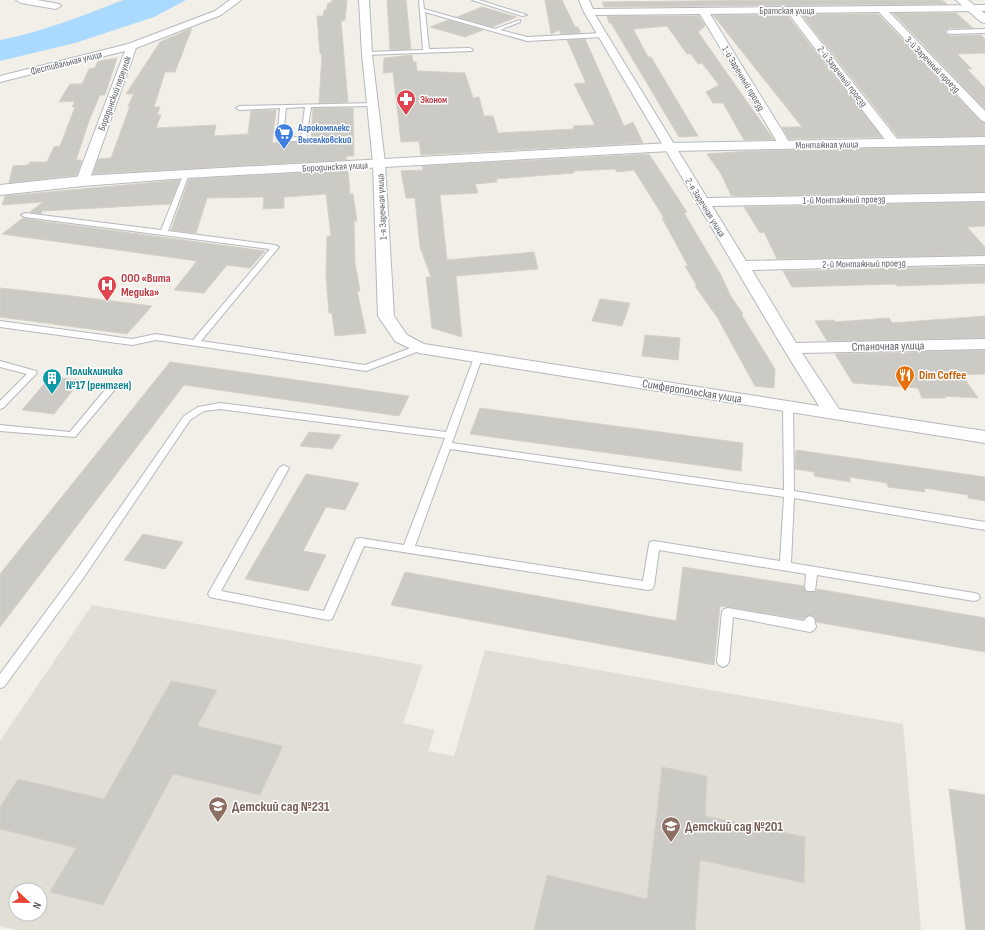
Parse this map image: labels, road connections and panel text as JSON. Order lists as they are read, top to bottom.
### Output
{
  "streets": {
    "main road": ["Монтажная улица", "Бородинская улица"],
    "street": [
      "Братская улица",
      "Фестивальная улица",
      "3-й Заречный проезд",
      "2-й Заречный проезд",
      "1-й Заречный проезд",
      "Бородинский переулок",
      "1-й Монтажный проезд",
      "1-я Заречная улица",
      "2-я Заречная улица",
      "2-й Монтажный проезд",
      "Станочная улица",
      "Симферопольская улица"
    ]
  },
  "crossings": [
    ["Братская улица", "3-й Заречный проезд"],
    ["Братская улица", "2-й Заречный проезд"],
    ["Братская улица", "1-й Заречный проезд"],
    ["Братская улица", "2-я Заречная улица"],
    ["Фестивальная улица", "Бородинский переулок"],
    ["2-й Заречный проезд", "Монтажная улица"],
    ["1-й Заречный проезд", "Монтажная улица"],
    ["Бородинский переулок", "Бородинская улица"],
    ["Монтажная улица", "Бородинская улица"],
    ["Монтажная улица", "2-я Заречная улица"],
    ["Бородинская улица", "1-я Заречная улица"],
    ["Бородинская улица", "2-я Заречная улица"],
    ["1-й Монтажный проезд", "2-я Заречная улица"],
    ["1-я Заречная улица", "Симферопольская улица"],
    ["2-я Заречная улица", "2-й Монтажный проезд"],
    ["2-я Заречная улица", "Станочная улица"],
    ["2-я Заречная улица", "Симферопольская улица"]
  ],
  "places": {
    "pharmacy": ["Эконом"],
    "supermarket": ["Агрокомплекс Выселковский"],
    "hospital": ["ООО «Вита Медика»"],
    "restaurant": ["Dim Coffee"],
    "building": ["Поликлиника №17 (рентген)"],
    "school or university": ["Детский сад №231", "Детский сад №201"]
  },
  "north": "right"
}
